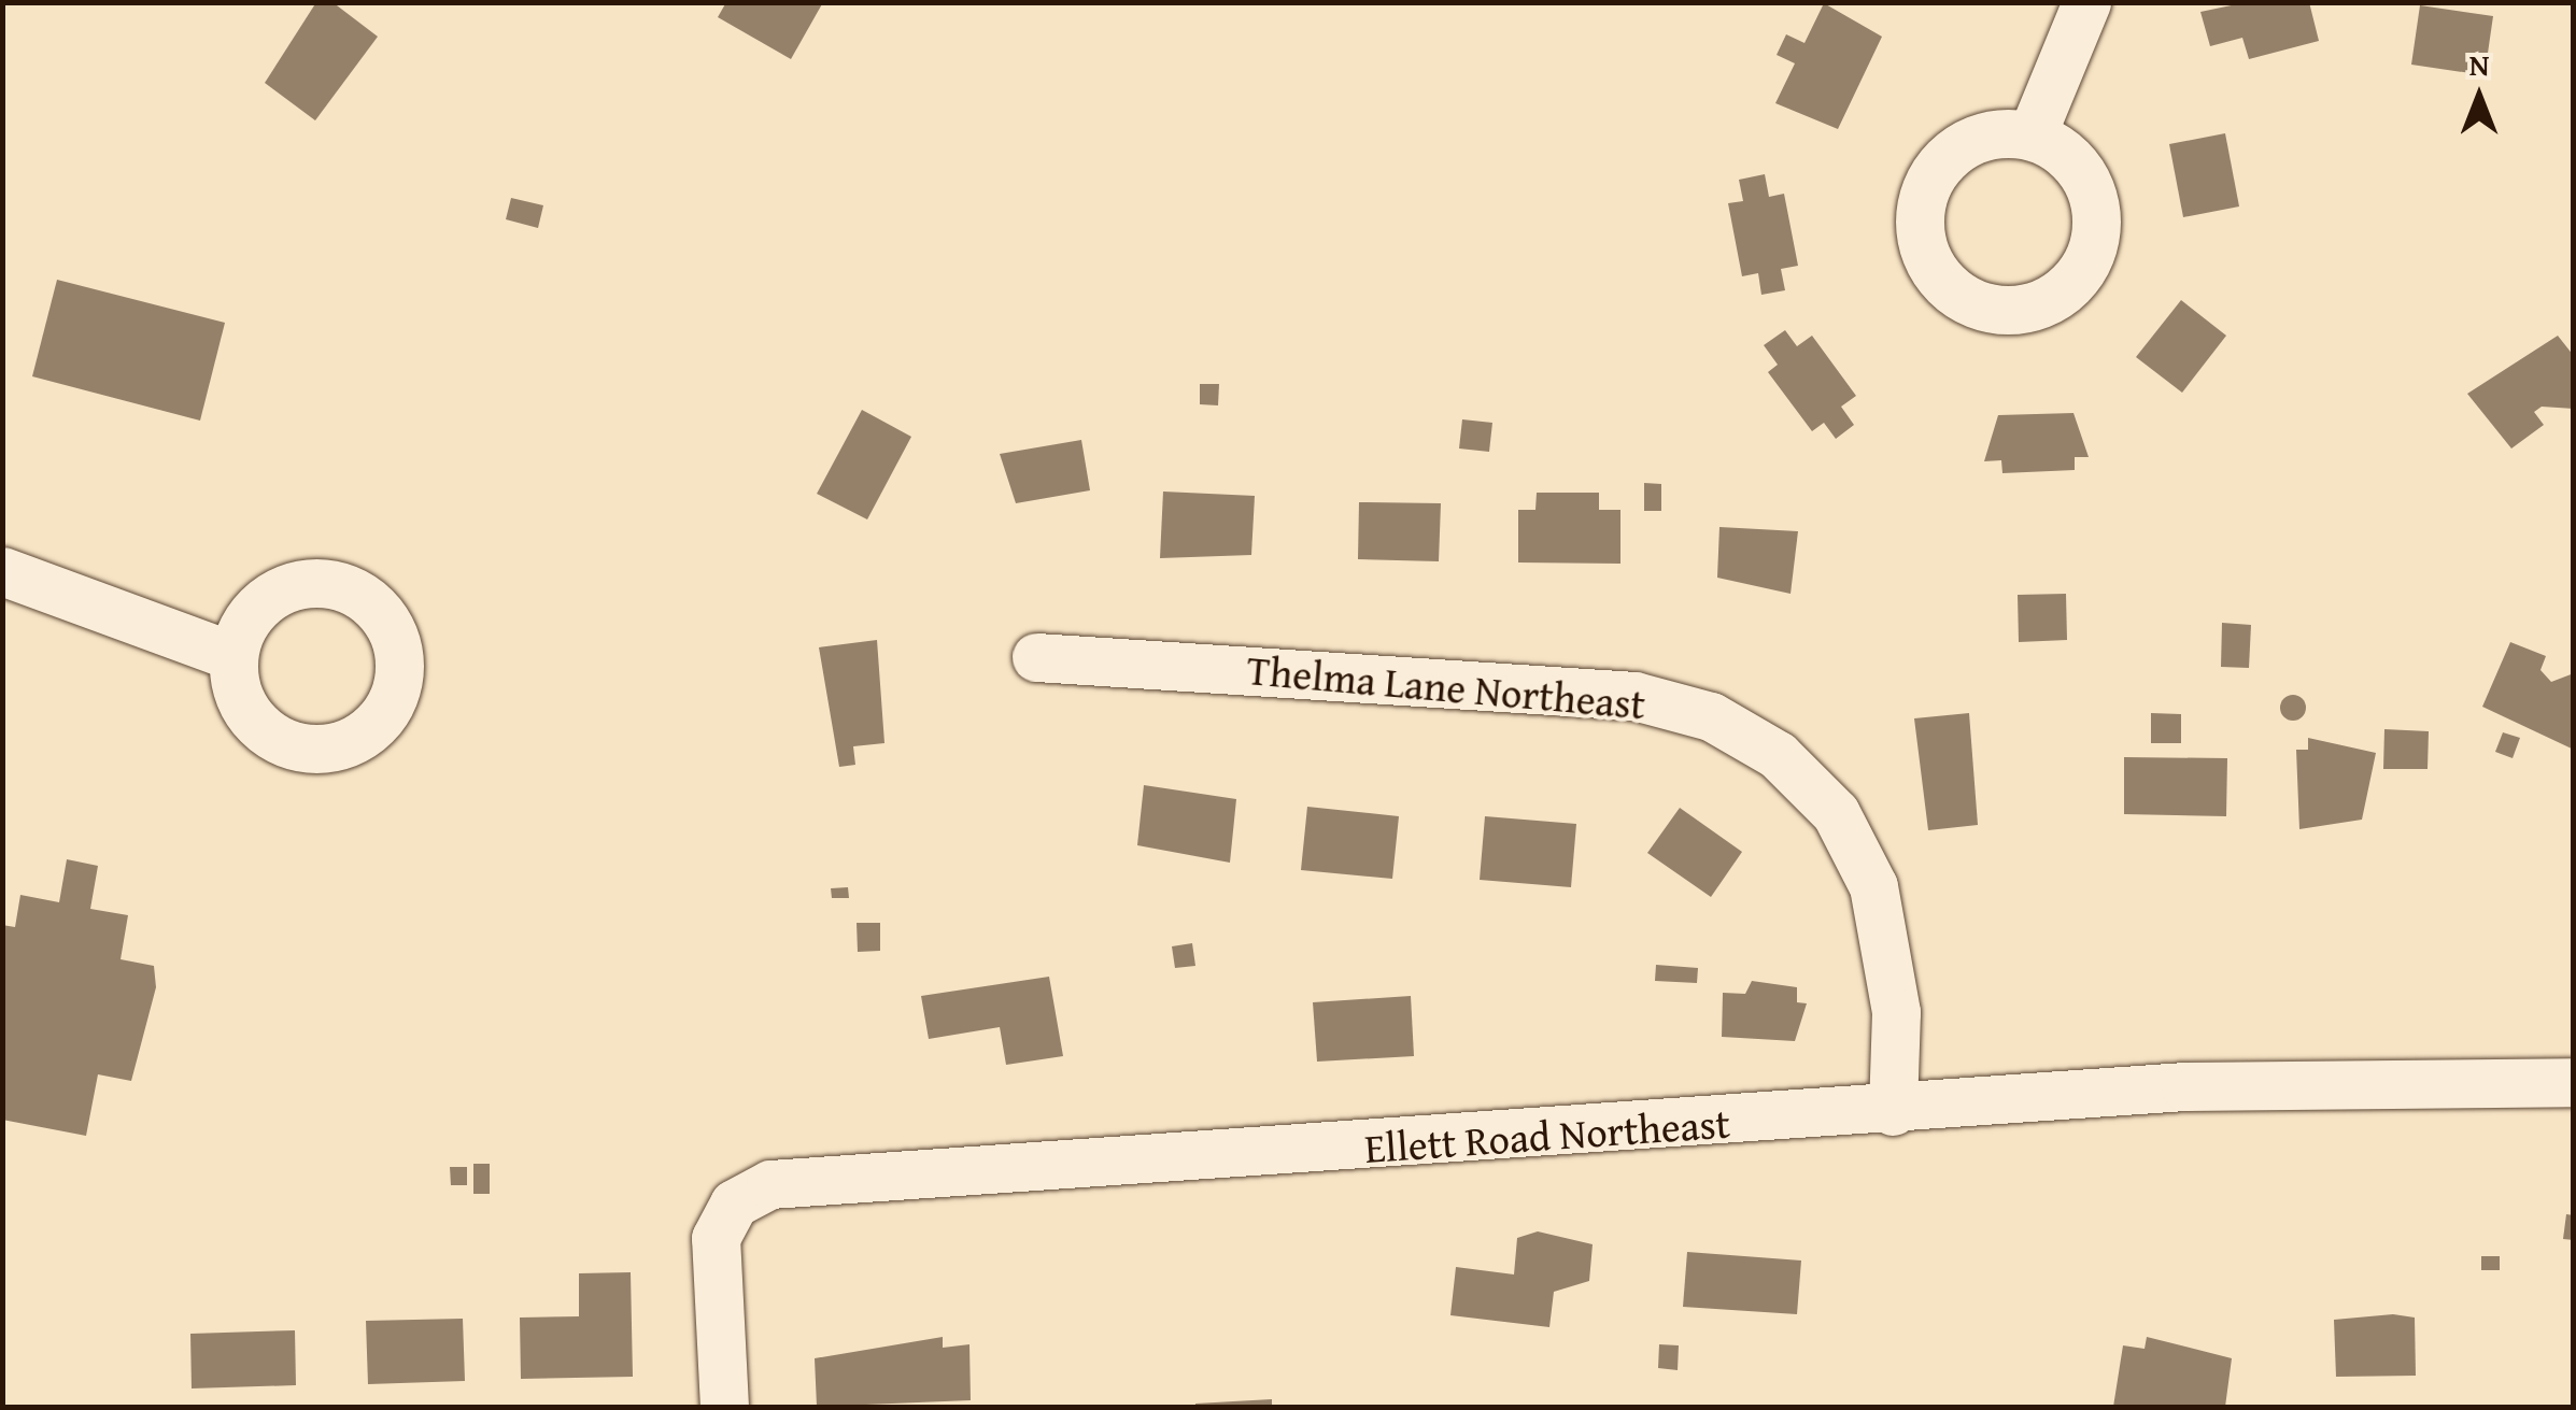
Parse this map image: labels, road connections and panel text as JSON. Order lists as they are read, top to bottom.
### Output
{
  "streets": {
    "street": ["Thelma Lane Northeast", "Ellett Road Northeast"]
  },
  "crossings": [
    ["Thelma Lane Northeast", "Ellett Road Northeast"]
  ],
  "north": "top"
}
